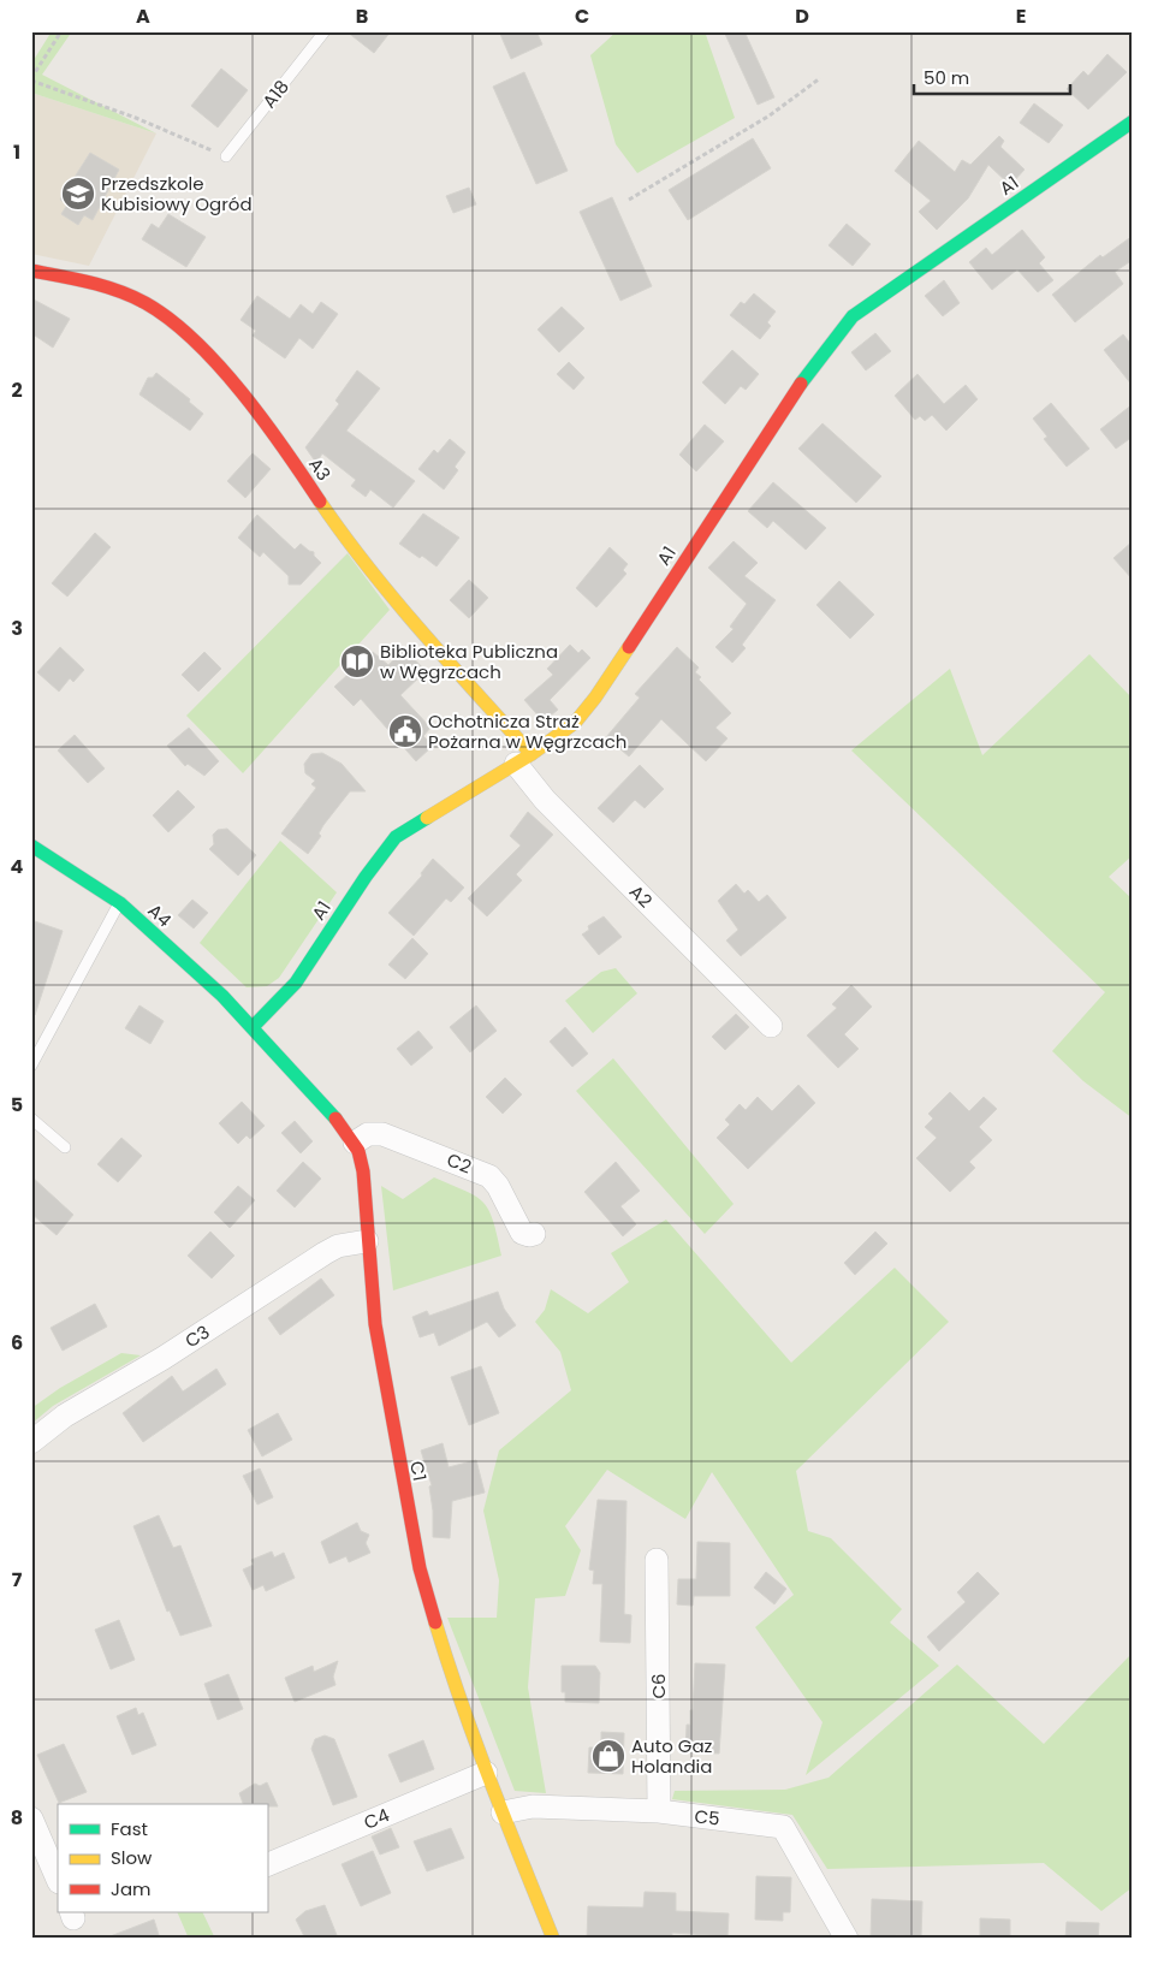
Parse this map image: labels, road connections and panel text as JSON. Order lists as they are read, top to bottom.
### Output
{
  "streets": {
    "street": [
      "A1",
      "A3",
      "A2",
      "A4",
      "C2",
      "C3",
      "C1",
      "C6",
      "C5",
      "C4"
    ],
    "lane": ["A18"]
  },
  "crossings": [
    ["A1", "A3"],
    ["A1", "A2"],
    ["A1", "A4"],
    ["A1", "C1"],
    ["A3", "A2"],
    ["A4", "C1"],
    ["C2", "C1"],
    ["C3", "C1"],
    ["C1", "C5"],
    ["C1", "C4"],
    ["C6", "C5"]
  ],
  "places": {
    "school or university": ["Przedszkole Kubisiowy Ogród"],
    "library": ["Biblioteka Publiczna w Węgrzcach"],
    "public building": ["Ochotnicza Straż Pożarna w Węgrzcach"],
    "shop": ["Auto Gaz Holandia"]
  },
  "legend": ["Fast", "Slow", "Jam"],
  "scale_bar": "50 m",
  "grid": {
    "columns": [
      "A",
      "B",
      "C",
      "D",
      "E"
    ],
    "rows": [
      "1",
      "2",
      "3",
      "4",
      "5",
      "6",
      "7",
      "8"
    ]
  }
}
